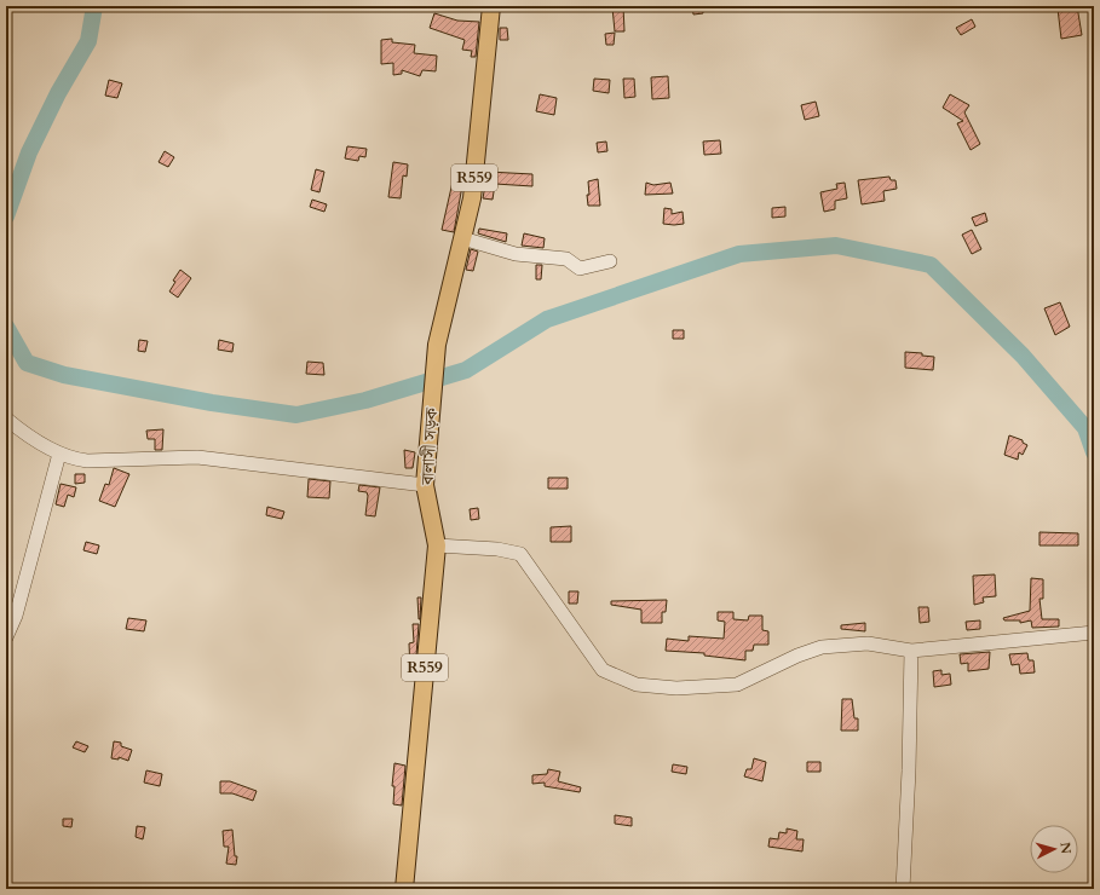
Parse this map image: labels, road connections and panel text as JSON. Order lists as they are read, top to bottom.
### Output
{
  "streets": {
    "main road": ["R559", "বালাসী সড়ক"]
  },
  "north": "right"
}
